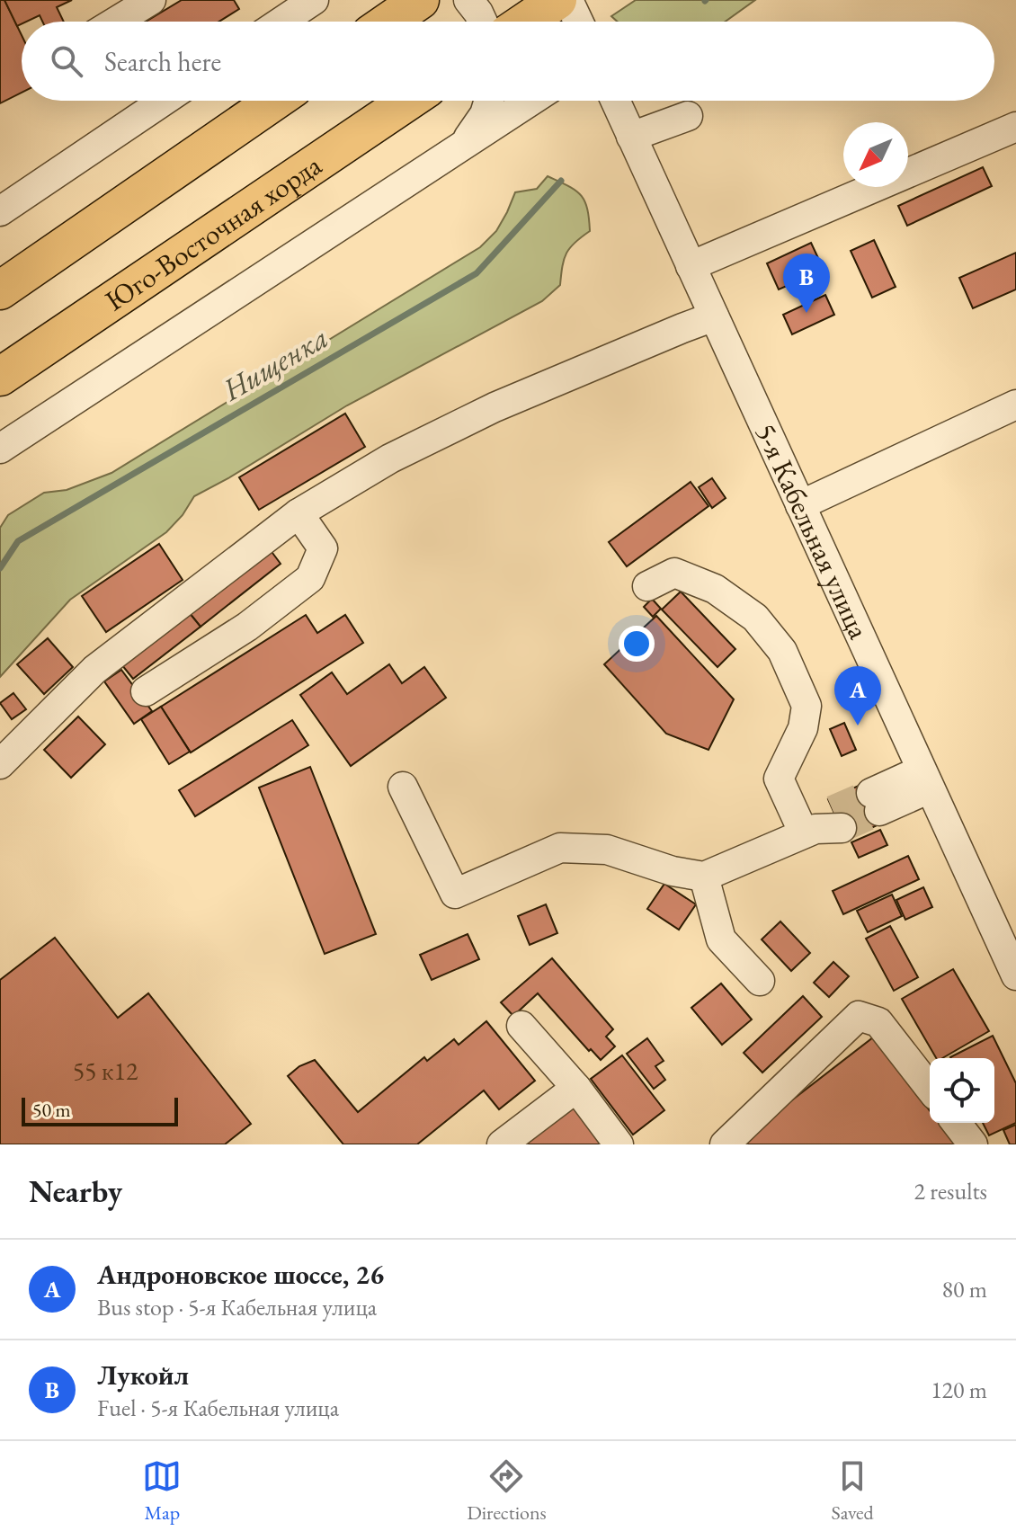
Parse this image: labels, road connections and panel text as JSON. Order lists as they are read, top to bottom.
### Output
{
  "streets": {
    "main road": ["Юго-Восточная хорда"],
    "street": ["5-я Кабельная улица"]
  },
  "water": ["Нищенка"],
  "house_numbers": ["55 к12"],
  "scale_bar": "50 m",
  "north": "bottom left",
  "page": {
    "search": "Search here",
    "pins": ["B", "A"],
    "scale": "50 m",
    "heading": ["Nearby", "2 results"],
    "list": [
      {
        "mark": "A",
        "name": "Андроновское шоссе, 26",
        "note": "Bus stop · 5-я Кабельная улица",
        "value": "80 m"
      },
      {
        "mark": "B",
        "name": "Лукойл",
        "note": "Fuel · 5-я Кабельная улица",
        "value": "120 m"
      }
    ],
    "nav": ["Map", "Directions", "Saved"]
  }
}
